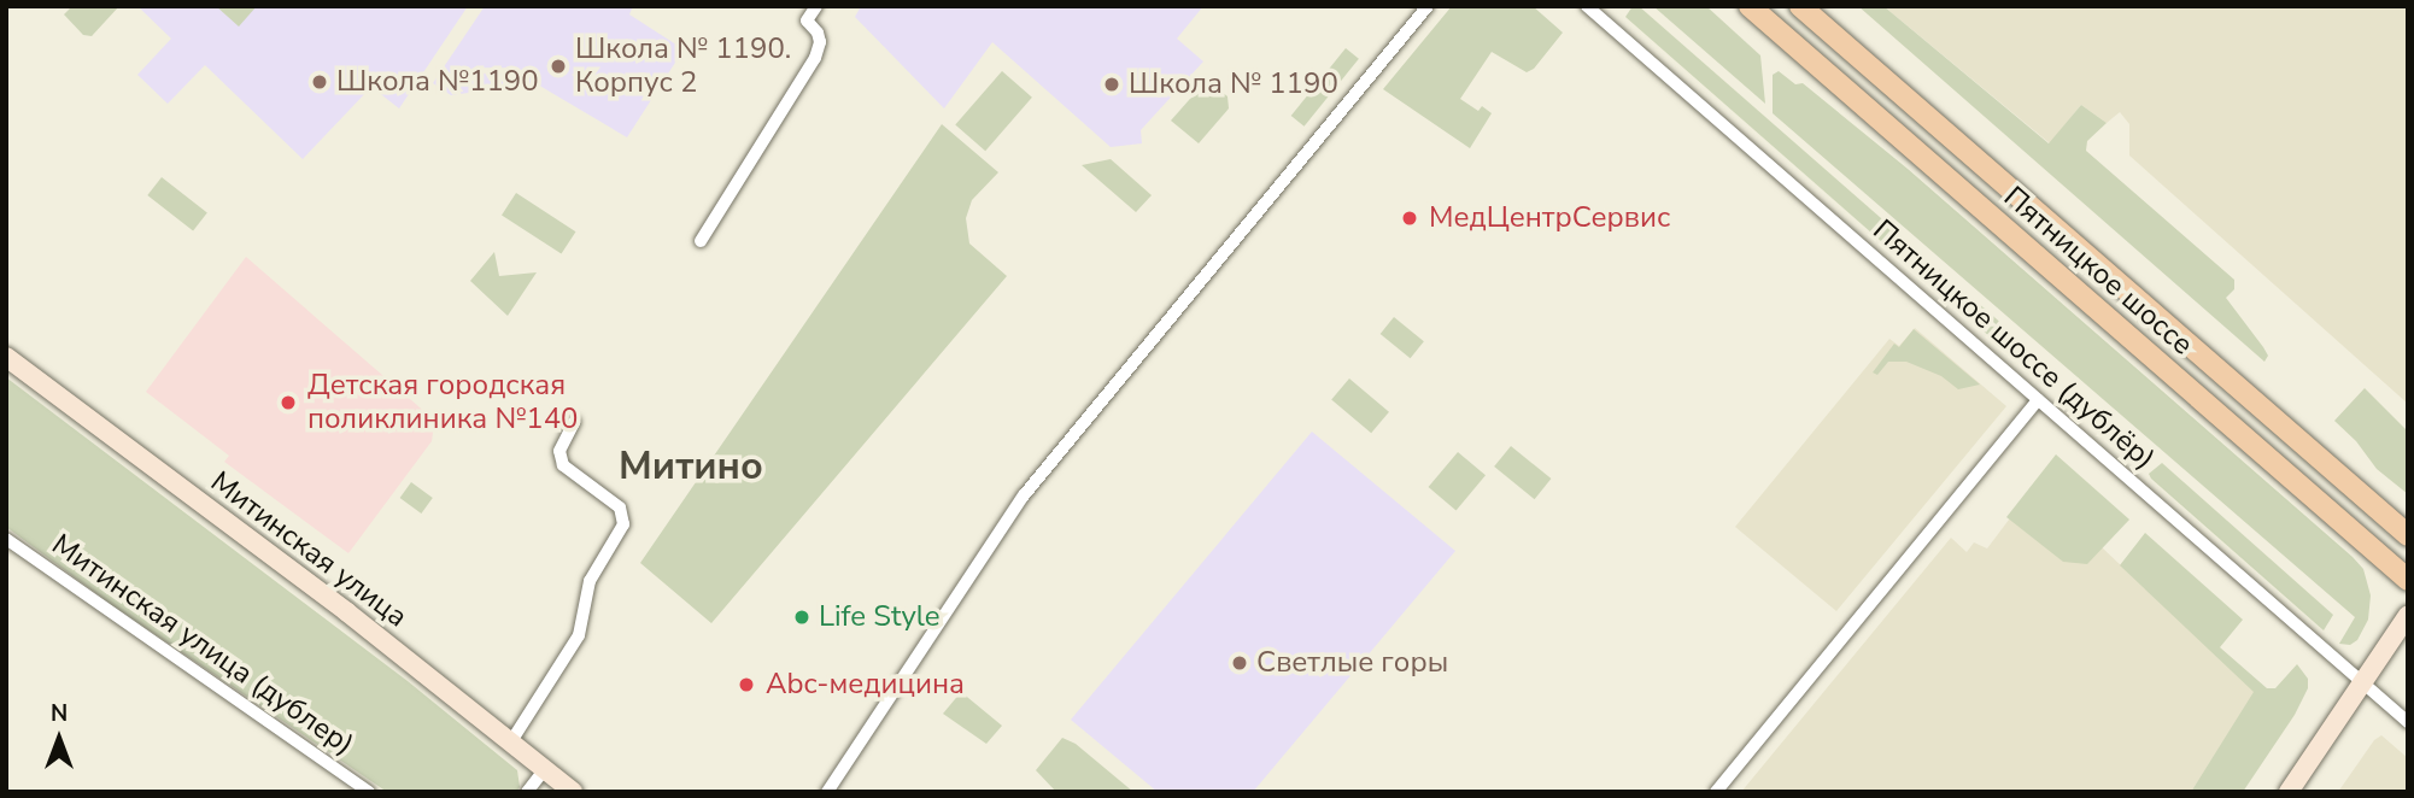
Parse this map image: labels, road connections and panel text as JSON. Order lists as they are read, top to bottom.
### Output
{
  "streets": {
    "main road": ["Пятницкое шоссе", "Митинская улица"],
    "street": ["Пятницкое шоссе (дублёр)", "Митинская улица (дублер)"]
  },
  "districts": ["Митино"],
  "places": [
    "Школа № 1190. Корпус 2",
    "Школа №1190",
    "Школа № 1190",
    "МедЦентрСервис",
    "Детская городская поликлиника №140",
    "Life Style",
    "Светлые горы",
    "Abc-медицина"
  ],
  "north": "top"
}
